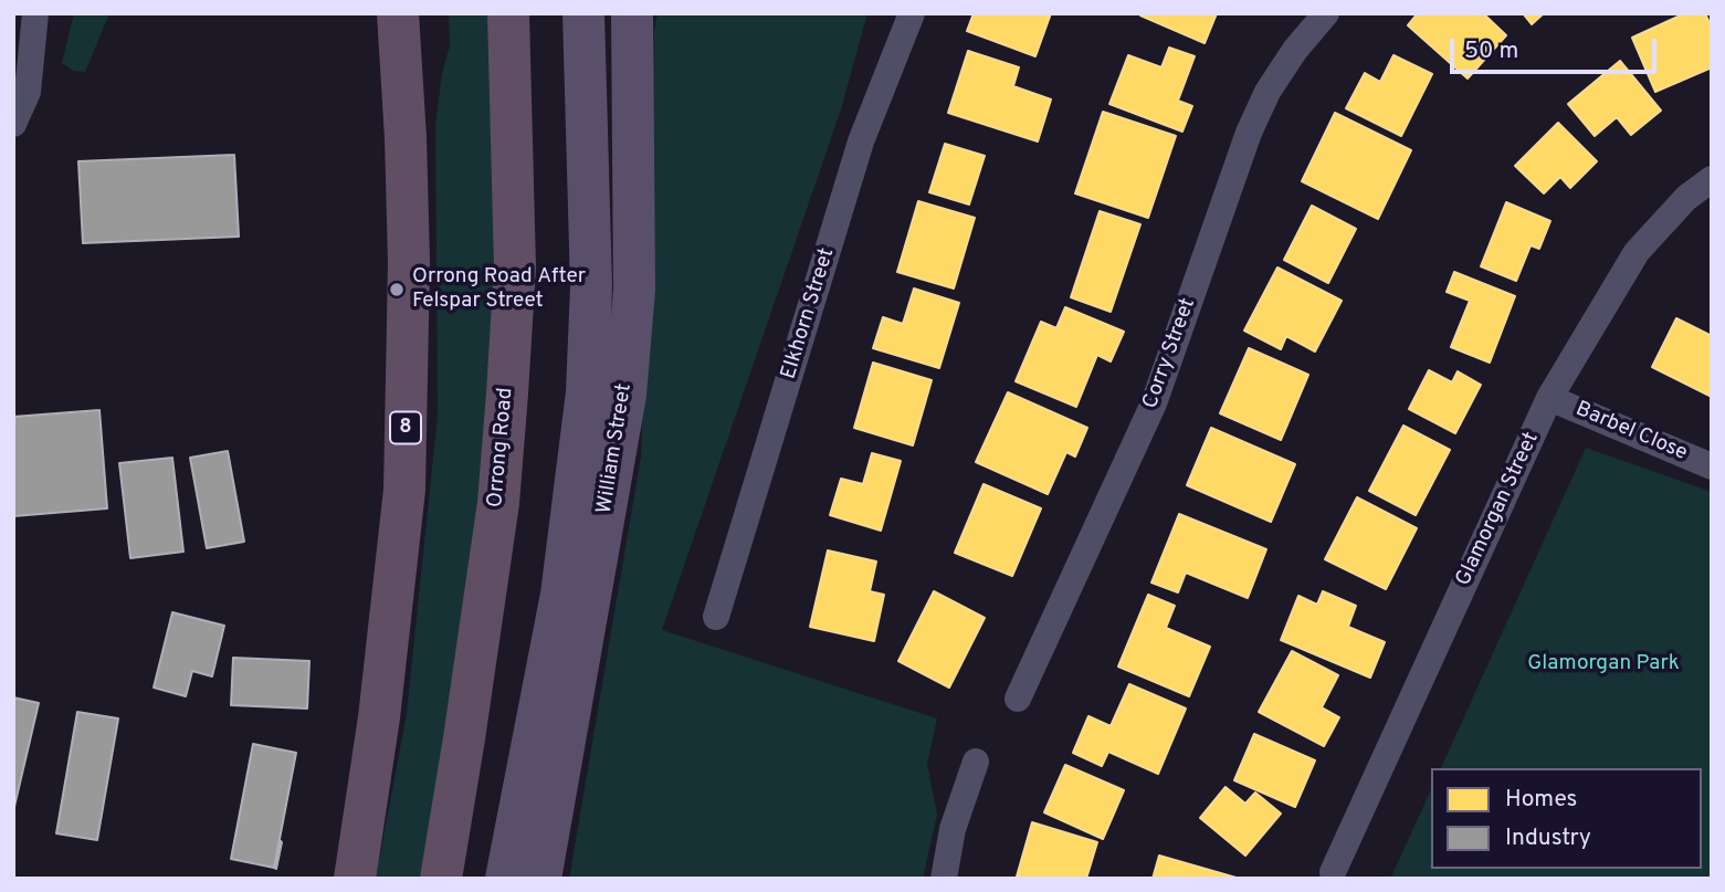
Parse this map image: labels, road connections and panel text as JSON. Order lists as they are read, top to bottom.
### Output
{
  "streets": {
    "highway": ["8", "Orrong Road"],
    "main road": ["William Street"],
    "street": [
      "Elkhorn Street",
      "Corry Street",
      "Barbel Close",
      "Glamorgan Street"
    ]
  },
  "crossings": [
    ["Barbel Close", "Glamorgan Street"]
  ],
  "parks": ["Glamorgan Park"],
  "places": ["Orrong Road After Felspar Street"],
  "legend": ["Homes", "Industry"],
  "scale_bar": "50 m"
}
